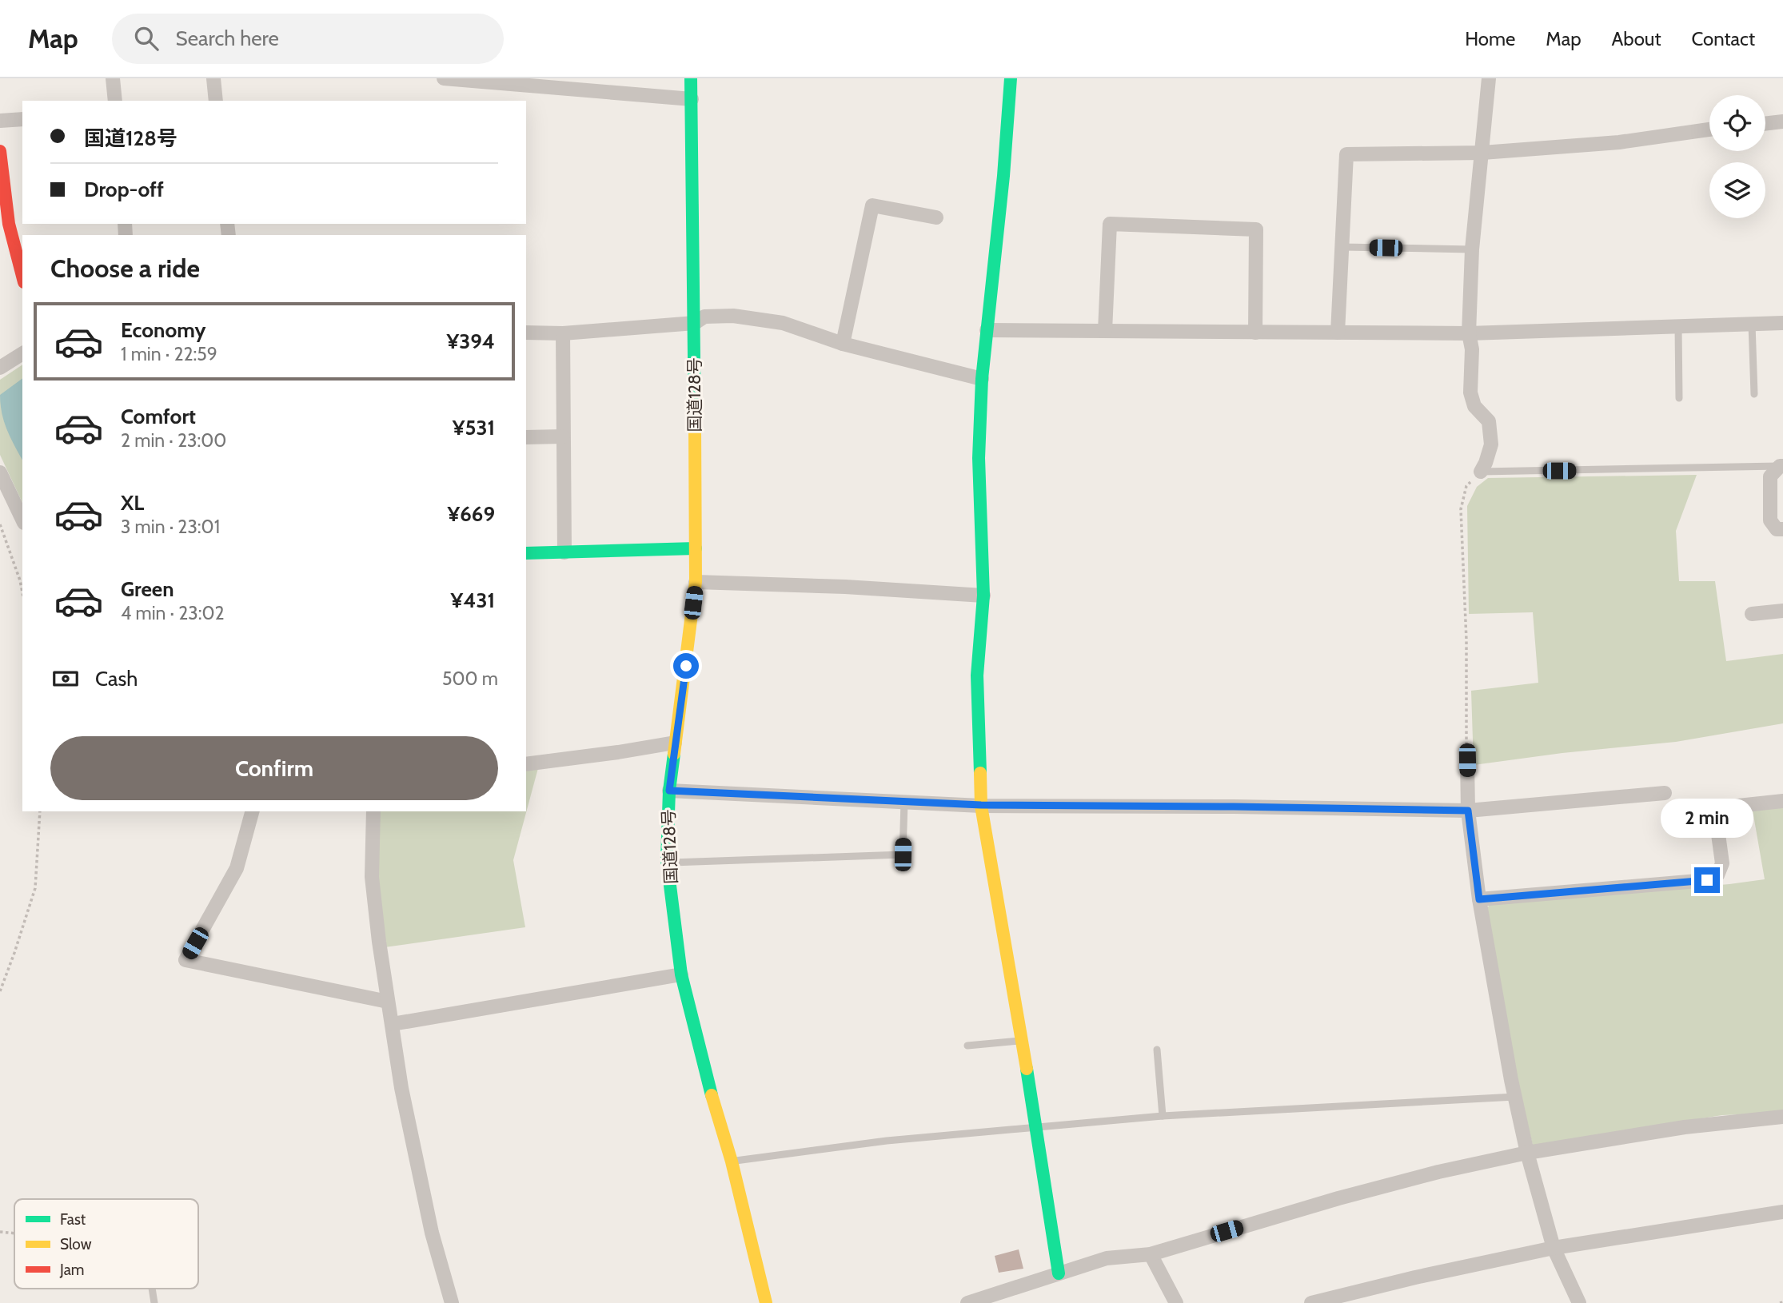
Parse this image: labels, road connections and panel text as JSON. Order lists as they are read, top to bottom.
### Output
{
  "streets": {
    "main road": ["国道128号"]
  },
  "legend": ["Fast", "Slow", "Jam"],
  "page": {
    "header": "Map",
    "search": "Search here",
    "nav": [
      "Home",
      "Map",
      "About",
      "Contact"
    ],
    "banner": ["国道128号", "Drop-off"],
    "heading": "Choose a ride",
    "list": [
      {
        "name": "Economy",
        "note": "1 min · 22:59",
        "value": "¥394"
      },
      {
        "name": "Comfort",
        "note": "2 min · 23:00",
        "value": "¥531"
      },
      {
        "name": "XL",
        "note": "3 min · 23:01",
        "value": "¥669"
      },
      {
        "name": "Green",
        "note": "4 min · 23:02",
        "value": "¥431"
      }
    ],
    "pay": ["Cash", "500 m"],
    "buttons": "Confirm",
    "bubble": "2 min"
  }
}
